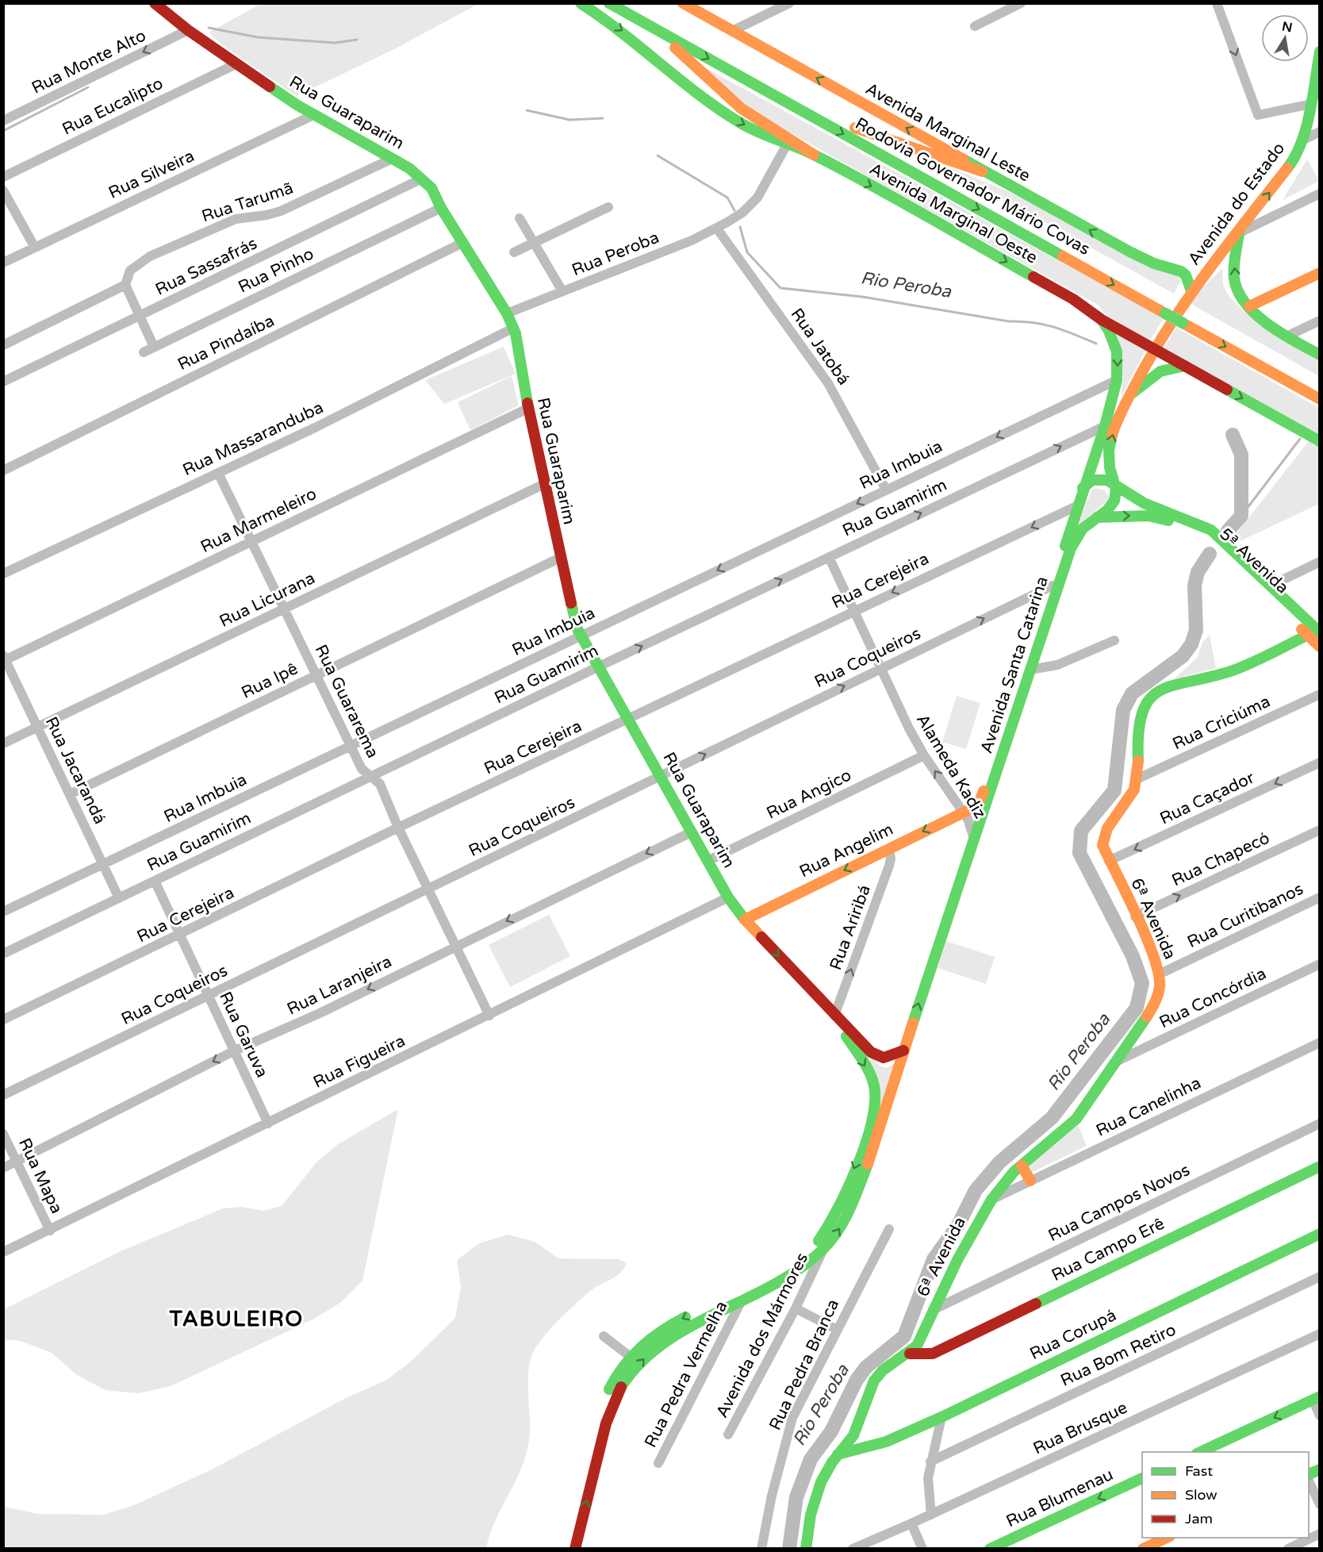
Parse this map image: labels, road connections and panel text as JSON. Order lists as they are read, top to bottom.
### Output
{
  "streets": {
    "main road": [
      "Rua Guaraparim",
      "Avenida Marginal Leste",
      "Rodovia Governador Mário Covas",
      "Avenida do Estado",
      "Avenida Marginal Oeste",
      "5ª Avenida",
      "Avenida Santa Catarina",
      "Rua Angelim",
      "6ª Avenida",
      "Rua Campo Erê",
      "Rua Corupá",
      "Rua Blumenau"
    ],
    "street": [
      "Rua Monte Alto",
      "Rua Eucalipto",
      "Rua Silveira",
      "Rua Tarumã",
      "Rua Peroba",
      "Rua Sassafrás",
      "Rua Pinho",
      "Rua Pindaíba",
      "Rua Jatobá",
      "Rua Massaranduba",
      "Rua Imbuia",
      "Rua Guamirim",
      "Rua Marmeleiro",
      "Rua Cerejeira",
      "Rua Licurana",
      "Rua Coqueiros",
      "Rua Ipê",
      "Rua Guararema",
      "Rua Criciúma",
      "Alameda Kadiz",
      "Rua Jacarandá",
      "Rua Angico",
      "Rua Caçador",
      "Rua Chapecó",
      "Rua Curitibanos",
      "Rua Ariribá",
      "Rua Laranjeira",
      "Rua Concórdia",
      "Rua Garuva",
      "Rua Figueira",
      "Rua Canelinha",
      "Rua Mapa",
      "Rua Campos Novos",
      "Avenida dos Mármores",
      "Rua Bom Retiro",
      "Rua Pedra Branca",
      "Rua Pedra Vermelha",
      "Rua Brusque"
    ]
  },
  "crossings": [
    ["Rua Monte Alto", "Rua Guaraparim"],
    ["Rua Eucalipto", "Rua Guaraparim"],
    ["Rua Guaraparim", "Rua Silveira"],
    ["Rua Guaraparim", "Rua Tarumã"],
    ["Rua Guaraparim", "Rua Peroba"],
    ["Rua Guaraparim", "Rua Sassafrás"],
    ["Rua Guaraparim", "Rua Pinho"],
    ["Rua Guaraparim", "Rua Pindaíba"],
    ["Rua Guaraparim", "Rua Massaranduba"],
    ["Rua Guaraparim", "Rua Imbuia"],
    ["Rua Guaraparim", "Rua Guamirim"],
    ["Rua Guaraparim", "Rua Marmeleiro"],
    ["Rua Guaraparim", "Rua Cerejeira"],
    ["Rua Guaraparim", "Rua Licurana"],
    ["Rua Guaraparim", "Rua Coqueiros"],
    ["Rua Guaraparim", "Avenida Santa Catarina"],
    ["Rua Guaraparim", "Rua Ipê"],
    ["Rua Guaraparim", "Rua Angico"],
    ["Rua Guaraparim", "Rua Angelim"],
    ["Rua Guaraparim", "Rua Ariribá"],
    ["Rua Guaraparim", "Rua Laranjeira"],
    ["Rua Guaraparim", "Rua Figueira"],
    ["Avenida Marginal Leste", "Avenida do Estado"],
    ["Rodovia Governador Mário Covas", "Avenida do Estado"],
    ["Rodovia Governador Mário Covas", "Avenida Santa Catarina"],
    ["Avenida do Estado", "Avenida Santa Catarina"],
    ["Avenida Marginal Oeste", "Rua Peroba"],
    ["Avenida Marginal Oeste", "Avenida Santa Catarina"],
    ["Rua Peroba", "Rua Jatobá"],
    ["Rua Jatobá", "Rua Imbuia"],
    ["Rua Massaranduba", "Rua Guararema"],
    ["Rua Imbuia", "Avenida Santa Catarina"],
    ["Rua Imbuia", "Rua Guararema"],
    ["Rua Imbuia", "Rua Jacarandá"],
    ["Rua Guamirim", "Avenida Santa Catarina"],
    ["Rua Guamirim", "Rua Guararema"],
    ["Rua Guamirim", "Alameda Kadiz"],
    ["Rua Guamirim", "Rua Jacarandá"],
    ["Rua Guamirim", "Rua Garuva"],
    ["Rua Marmeleiro", "Rua Guararema"],
    ["Rua Marmeleiro", "Rua Jacarandá"],
    ["5ª Avenida", "Avenida Santa Catarina"],
    ["5ª Avenida", "6ª Avenida"],
    ["Rua Cerejeira", "Avenida Santa Catarina"],
    ["Rua Cerejeira", "Rua Guararema"],
    ["Rua Cerejeira", "Alameda Kadiz"],
    ["Rua Cerejeira", "Rua Garuva"],
    ["Rua Licurana", "Rua Guararema"],
    ["Rua Licurana", "Rua Jacarandá"],
    ["Rua Coqueiros", "Avenida Santa Catarina"],
    ["Rua Coqueiros", "Rua Guararema"],
    ["Rua Coqueiros", "Alameda Kadiz"],
    ["Rua Coqueiros", "Rua Garuva"],
    ["Avenida Santa Catarina", "Alameda Kadiz"],
    ["Avenida Santa Catarina", "Rua Angelim"],
    ["Avenida Santa Catarina", "Avenida dos Mármores"],
    ["Avenida Santa Catarina", "Rua Pedra Vermelha"],
    ["Rua Ipê", "Rua Guararema"],
    ["Rua Ipê", "Rua Jacarandá"],
    ["Rua Guararema", "Rua Laranjeira"],
    ["Rua Guararema", "Rua Figueira"],
    ["Rua Criciúma", "6ª Avenida"],
    ["Alameda Kadiz", "Rua Angico"],
    ["Alameda Kadiz", "Rua Angelim"],
    ["Rua Caçador", "6ª Avenida"],
    ["Rua Angelim", "Rua Ariribá"],
    ["Rua Chapecó", "6ª Avenida"],
    ["Rua Curitibanos", "6ª Avenida"],
    ["6ª Avenida", "Rua Concórdia"],
    ["6ª Avenida", "Rua Canelinha"],
    ["6ª Avenida", "Rua Campos Novos"],
    ["6ª Avenida", "Rua Campo Erê"],
    ["6ª Avenida", "Rua Corupá"],
    ["Rua Laranjeira", "Rua Garuva"],
    ["Rua Laranjeira", "Rua Mapa"],
    ["Rua Garuva", "Rua Figueira"],
    ["Rua Figueira", "Rua Mapa"]
  ],
  "one_way": [
    "Rua Monte Alto",
    "Avenida do Estado",
    "Rua Imbuia",
    "Rua Guamirim",
    "Rua Coqueiros",
    "Rua Caçador",
    "Rua Angelim",
    "Rua Chapecó",
    "Rua Ariribá",
    "Rua Laranjeira",
    "Rua Blumenau"
  ],
  "districts": ["TABULEIRO"],
  "water": ["Rio Peroba"],
  "legend": ["Fast", "Slow", "Jam"],
  "north": "top"
}
